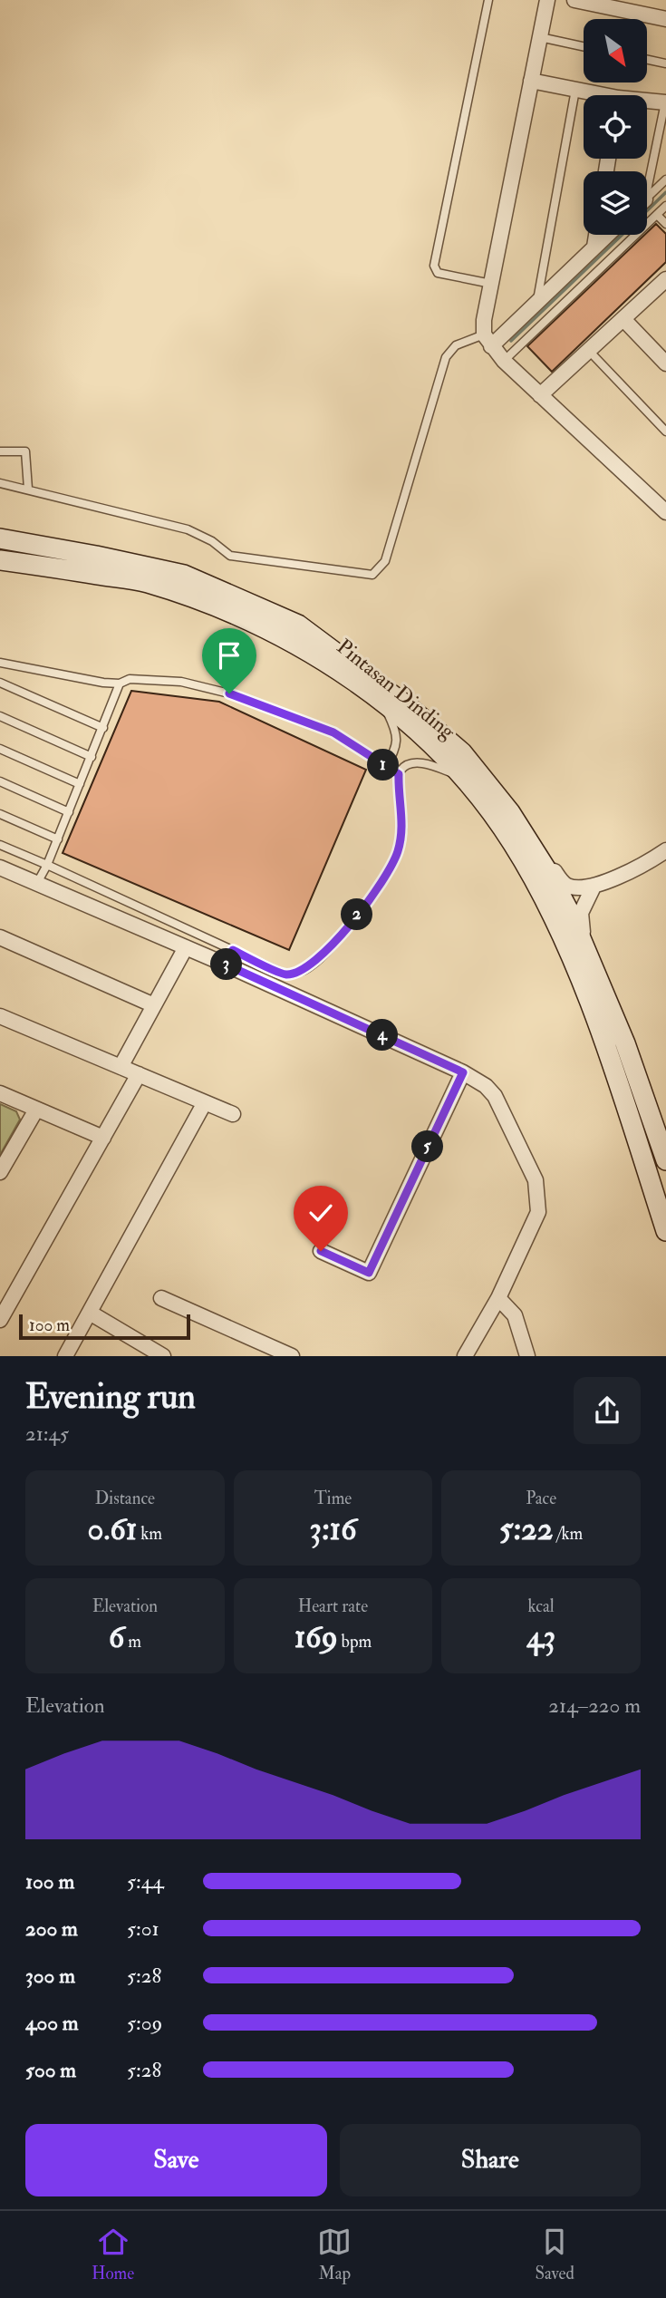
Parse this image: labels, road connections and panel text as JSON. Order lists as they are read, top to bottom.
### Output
{
  "streets": {
    "main road": ["Pintasan Dinding"]
  },
  "scale_bar": "100 m",
  "north": "bottom right",
  "page": {
    "pins": [
      "1",
      "2",
      "3",
      "4",
      "5"
    ],
    "scale": "100 m",
    "heading": ["Evening run", "21:45"],
    "stats": [
      ["Distance", "0.61 km"],
      ["Time", "3:16"],
      ["Pace", "5:22 /km"],
      ["Elevation", "6 m"],
      ["Heart rate", "169 bpm"],
      ["kcal", "43"]
    ],
    "chart": ["Elevation", "214–220 m"],
    "list": [
      {
        "name": "100 m",
        "note": "5:44"
      },
      {
        "name": "200 m",
        "note": "5:01"
      },
      {
        "name": "300 m",
        "note": "5:28"
      },
      {
        "name": "400 m",
        "note": "5:09"
      },
      {
        "name": "500 m",
        "note": "5:28"
      }
    ],
    "buttons": ["Save", "Share"],
    "tabs": ["Home", "Map", "Saved"]
  }
}
